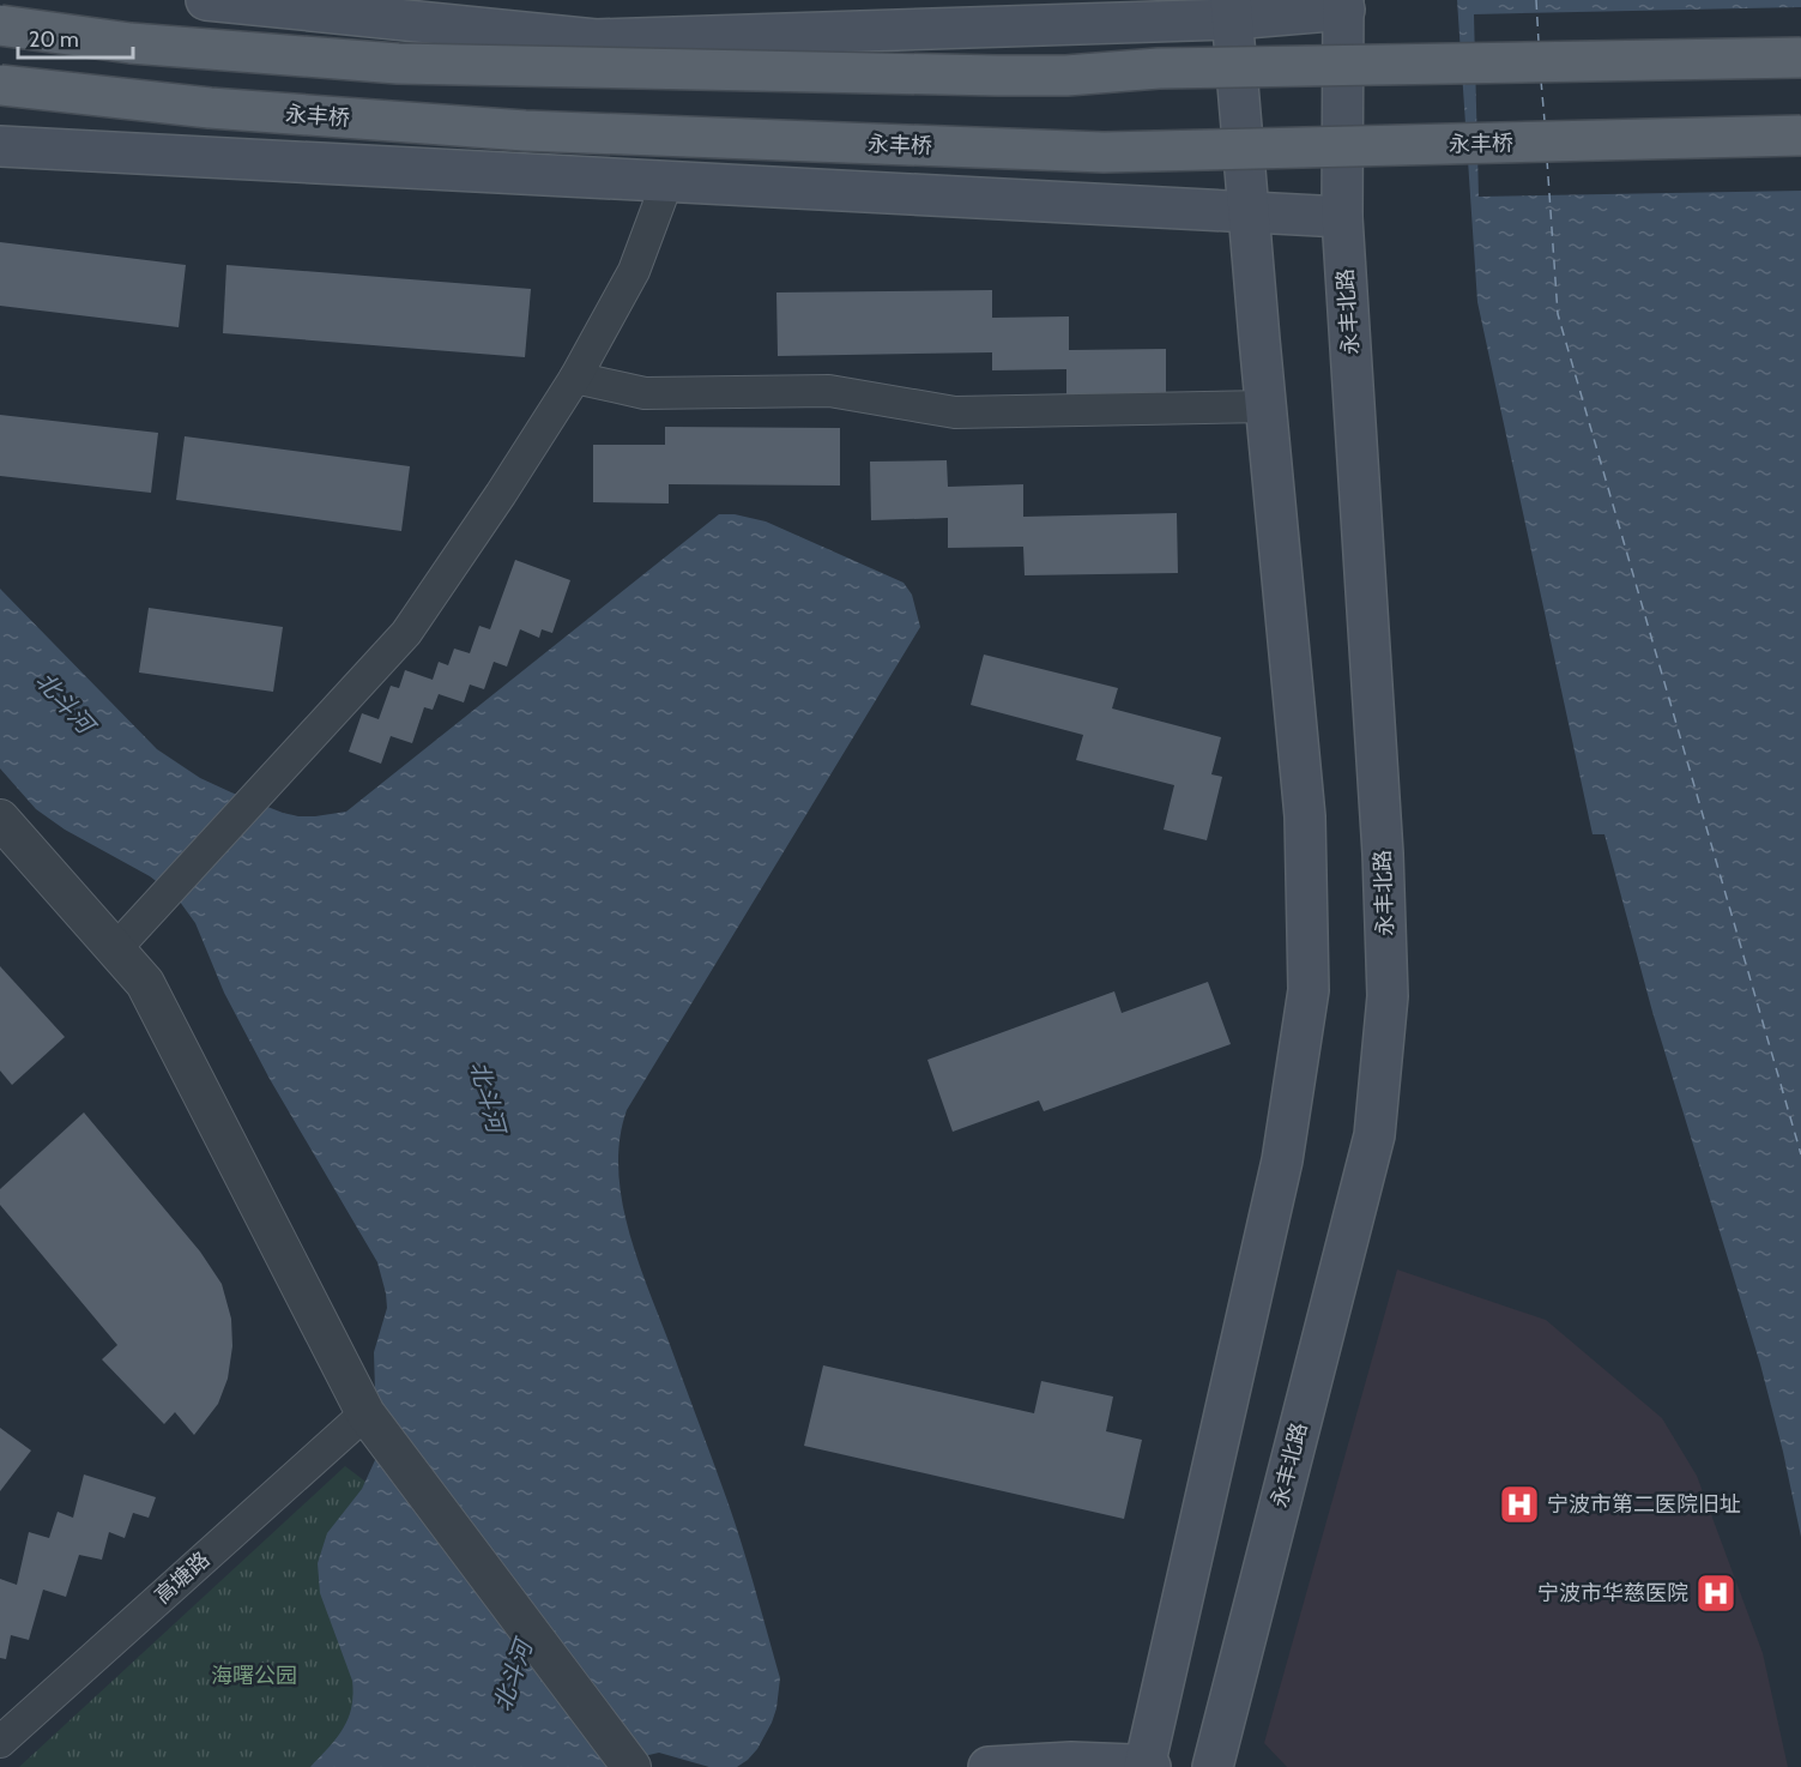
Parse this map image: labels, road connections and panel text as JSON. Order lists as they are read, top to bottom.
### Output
{
  "streets": {
    "main road": ["永丰桥", "永丰北路"],
    "street": ["高塘路"]
  },
  "water": ["北斗河"],
  "parks": ["海曙公园"],
  "places": {
    "hospital": ["宁波市第二医院旧址", "宁波市华慈医院"]
  },
  "scale_bar": "20 m"
}
